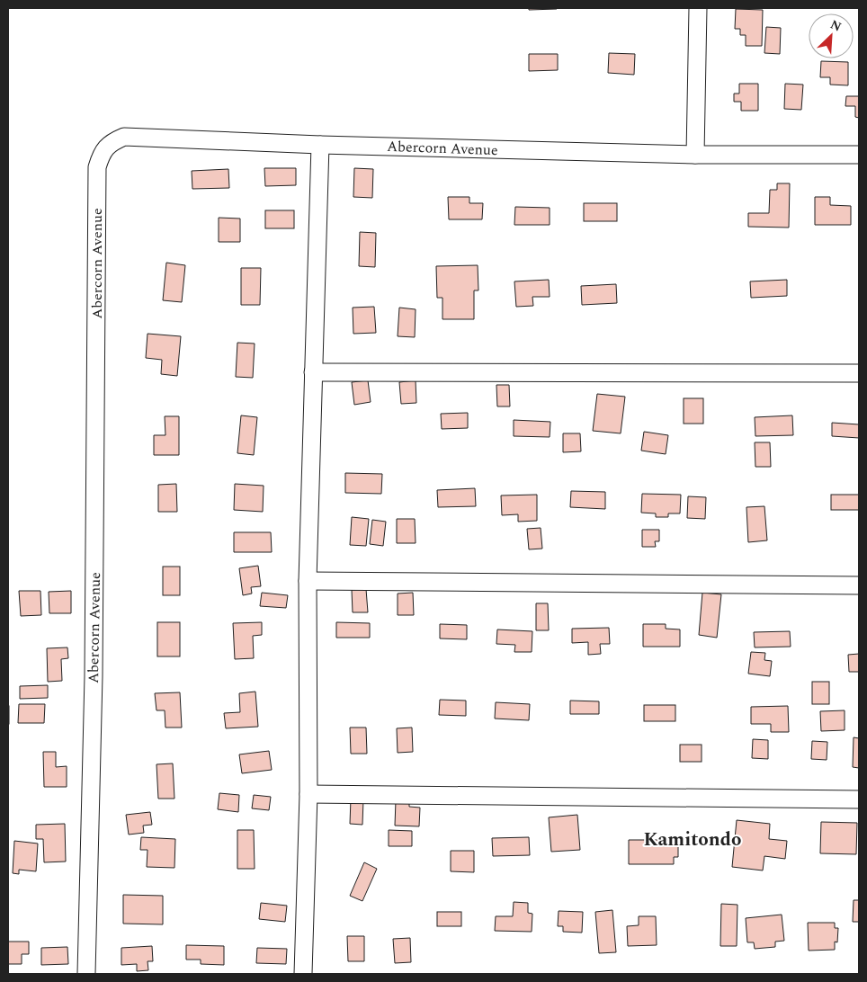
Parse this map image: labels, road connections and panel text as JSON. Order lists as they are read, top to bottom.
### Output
{
  "streets": {
    "street": ["Abercorn Avenue"]
  },
  "districts": ["Kamitondo"],
  "north": "top right"
}
